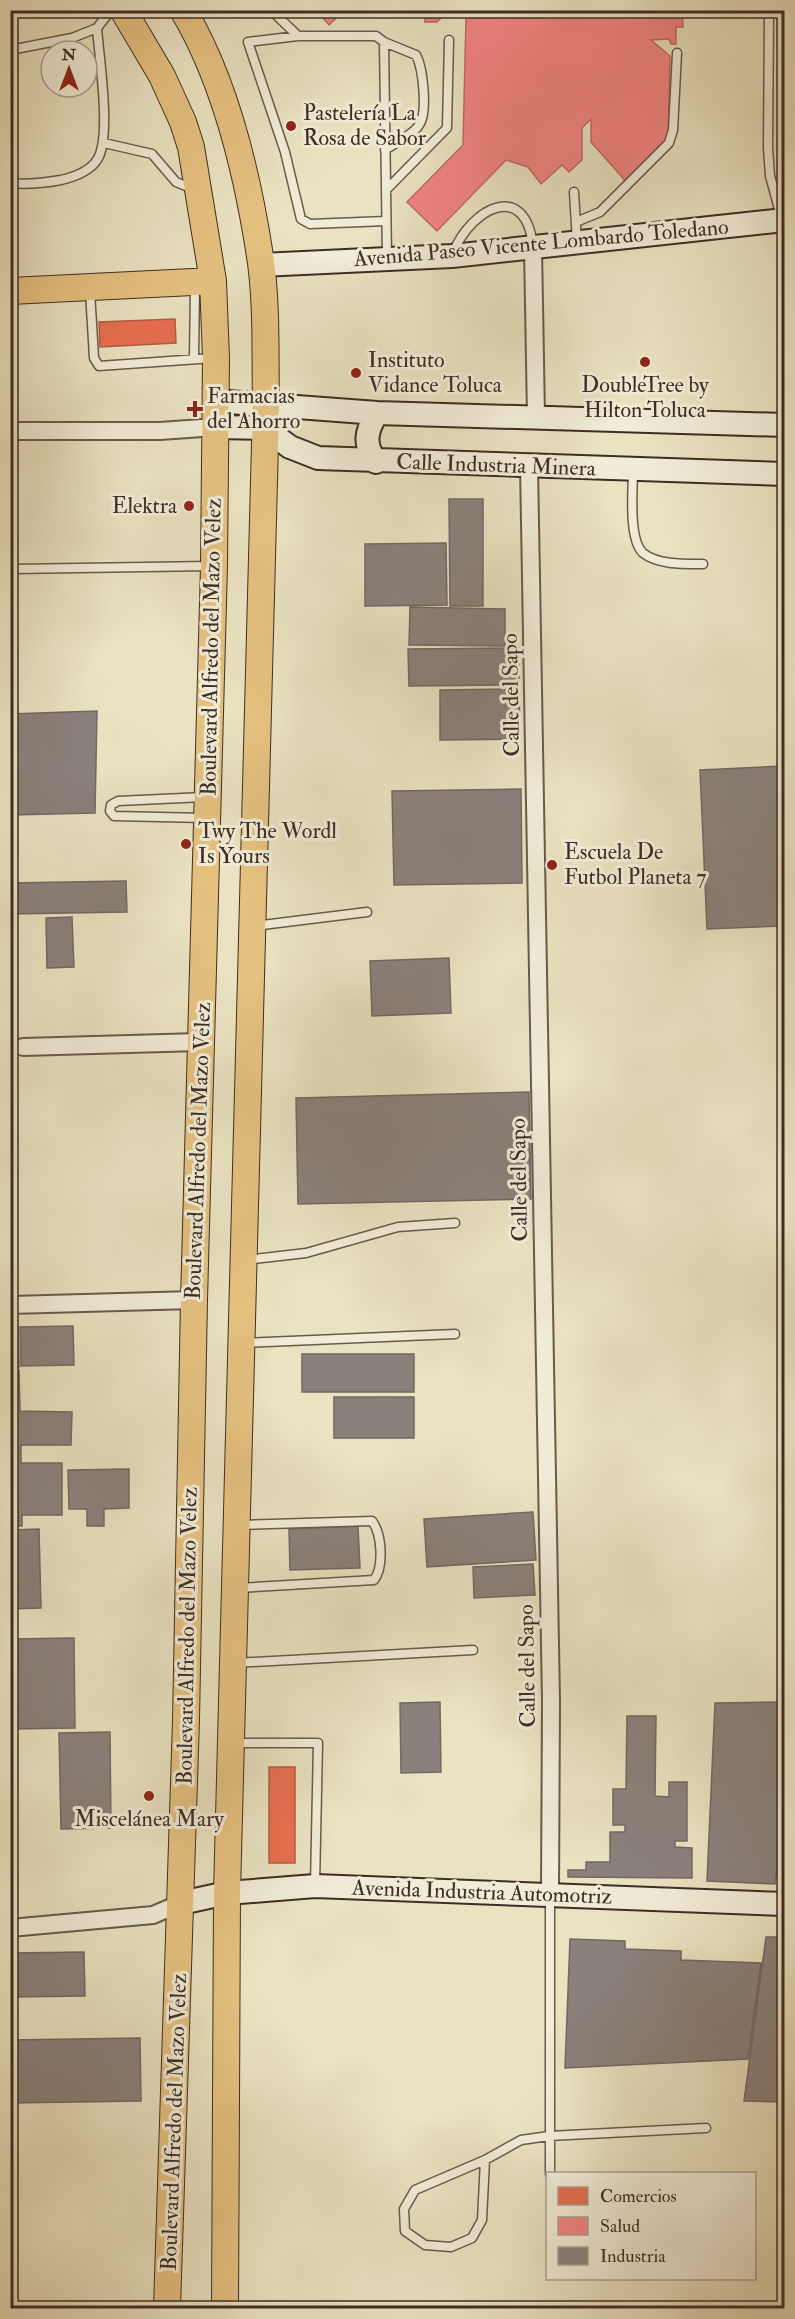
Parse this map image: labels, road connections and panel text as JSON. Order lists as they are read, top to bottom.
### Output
{
  "streets": {
    "main road": [
      "Avenida Paseo Vicente Lombardo Toledano",
      "Calle Industria Minera",
      "Boulevard Alfredo del Mazo Velez",
      "Avenida Industria Automotriz"
    ],
    "street": ["Calle del Sapo"]
  },
  "crossings": [
    ["Avenida Paseo Vicente Lombardo Toledano", "Boulevard Alfredo del Mazo Velez"],
    ["Calle Industria Minera", "Boulevard Alfredo del Mazo Velez"],
    ["Calle Industria Minera", "Calle del Sapo"],
    ["Boulevard Alfredo del Mazo Velez", "Avenida Industria Automotriz"],
    ["Calle del Sapo", "Avenida Industria Automotriz"]
  ],
  "places": {
    "other": [
      "Pastelería La Rosa de Sabor",
      "DoubleTree by Hilton Toluca",
      "Instituto Vidance Toluca",
      "Elektra",
      "Twy The Wordl Is Yours",
      "Escuela De Futbol Planeta 7",
      "Miscelánea Mary"
    ],
    "health": ["Farmacias del Ahorro"]
  },
  "legend": ["Comercios", "Salud", "Industria"],
  "north": "top"
}
